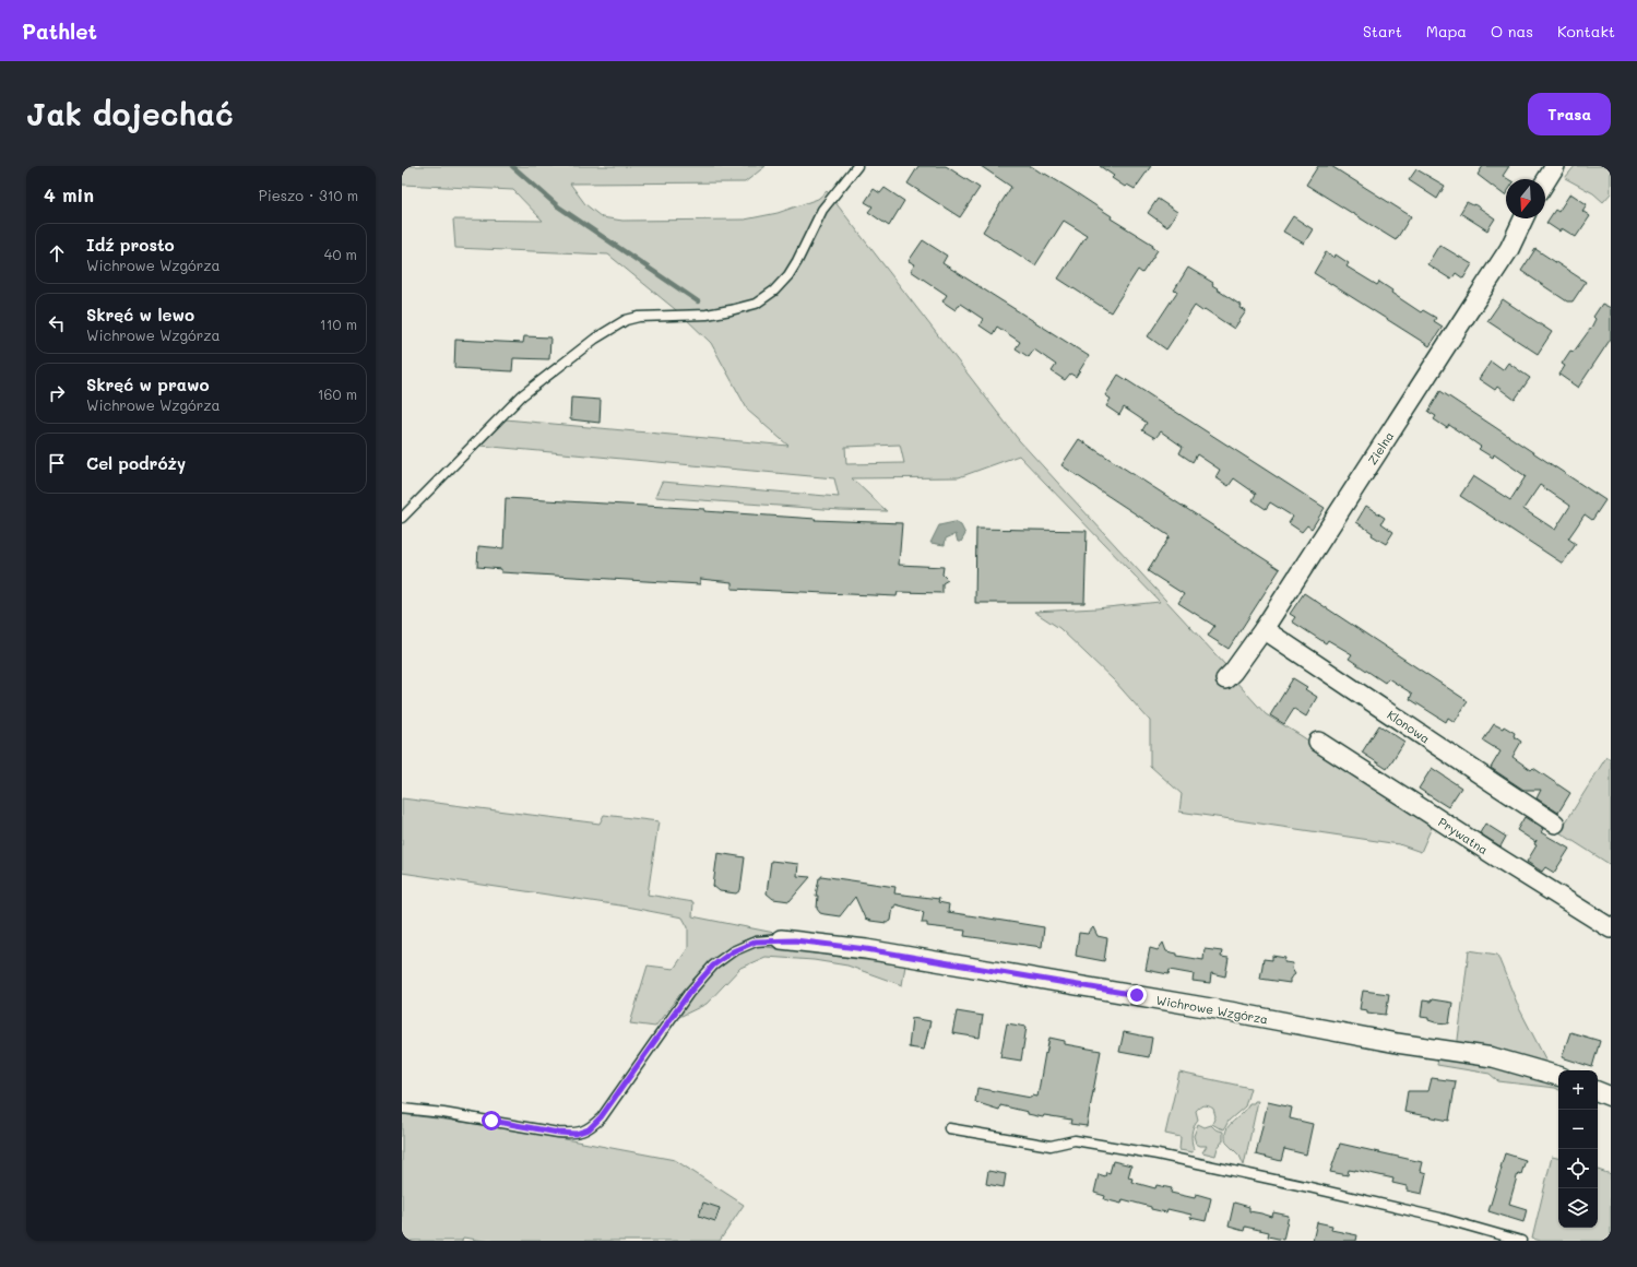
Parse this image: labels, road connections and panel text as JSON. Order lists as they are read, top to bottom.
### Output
{
  "streets": {
    "street": [
      "Zielna",
      "Klonowa",
      "Prywatna",
      "Wichrowe Wzgórza"
    ]
  },
  "crossings": [
    ["Zielna", "Klonowa"]
  ],
  "north": "bottom",
  "page": {
    "header": "Pathlet",
    "nav": [
      "Start",
      "Mapa",
      "O nas",
      "Kontakt"
    ],
    "buttons": "Trasa",
    "title": "Jak dojechać",
    "heading": ["4 min", "Pieszo · 310 m"],
    "list": [
      ["Idź prosto", "Wichrowe Wzgórza", "40 m"],
      ["Skręć w lewo", "Wichrowe Wzgórza", "110 m"],
      ["Skręć w prawo", "Wichrowe Wzgórza", "160 m"],
      "Cel podróży"
    ],
    "map_buttons": ["+", "−"]
  }
}
